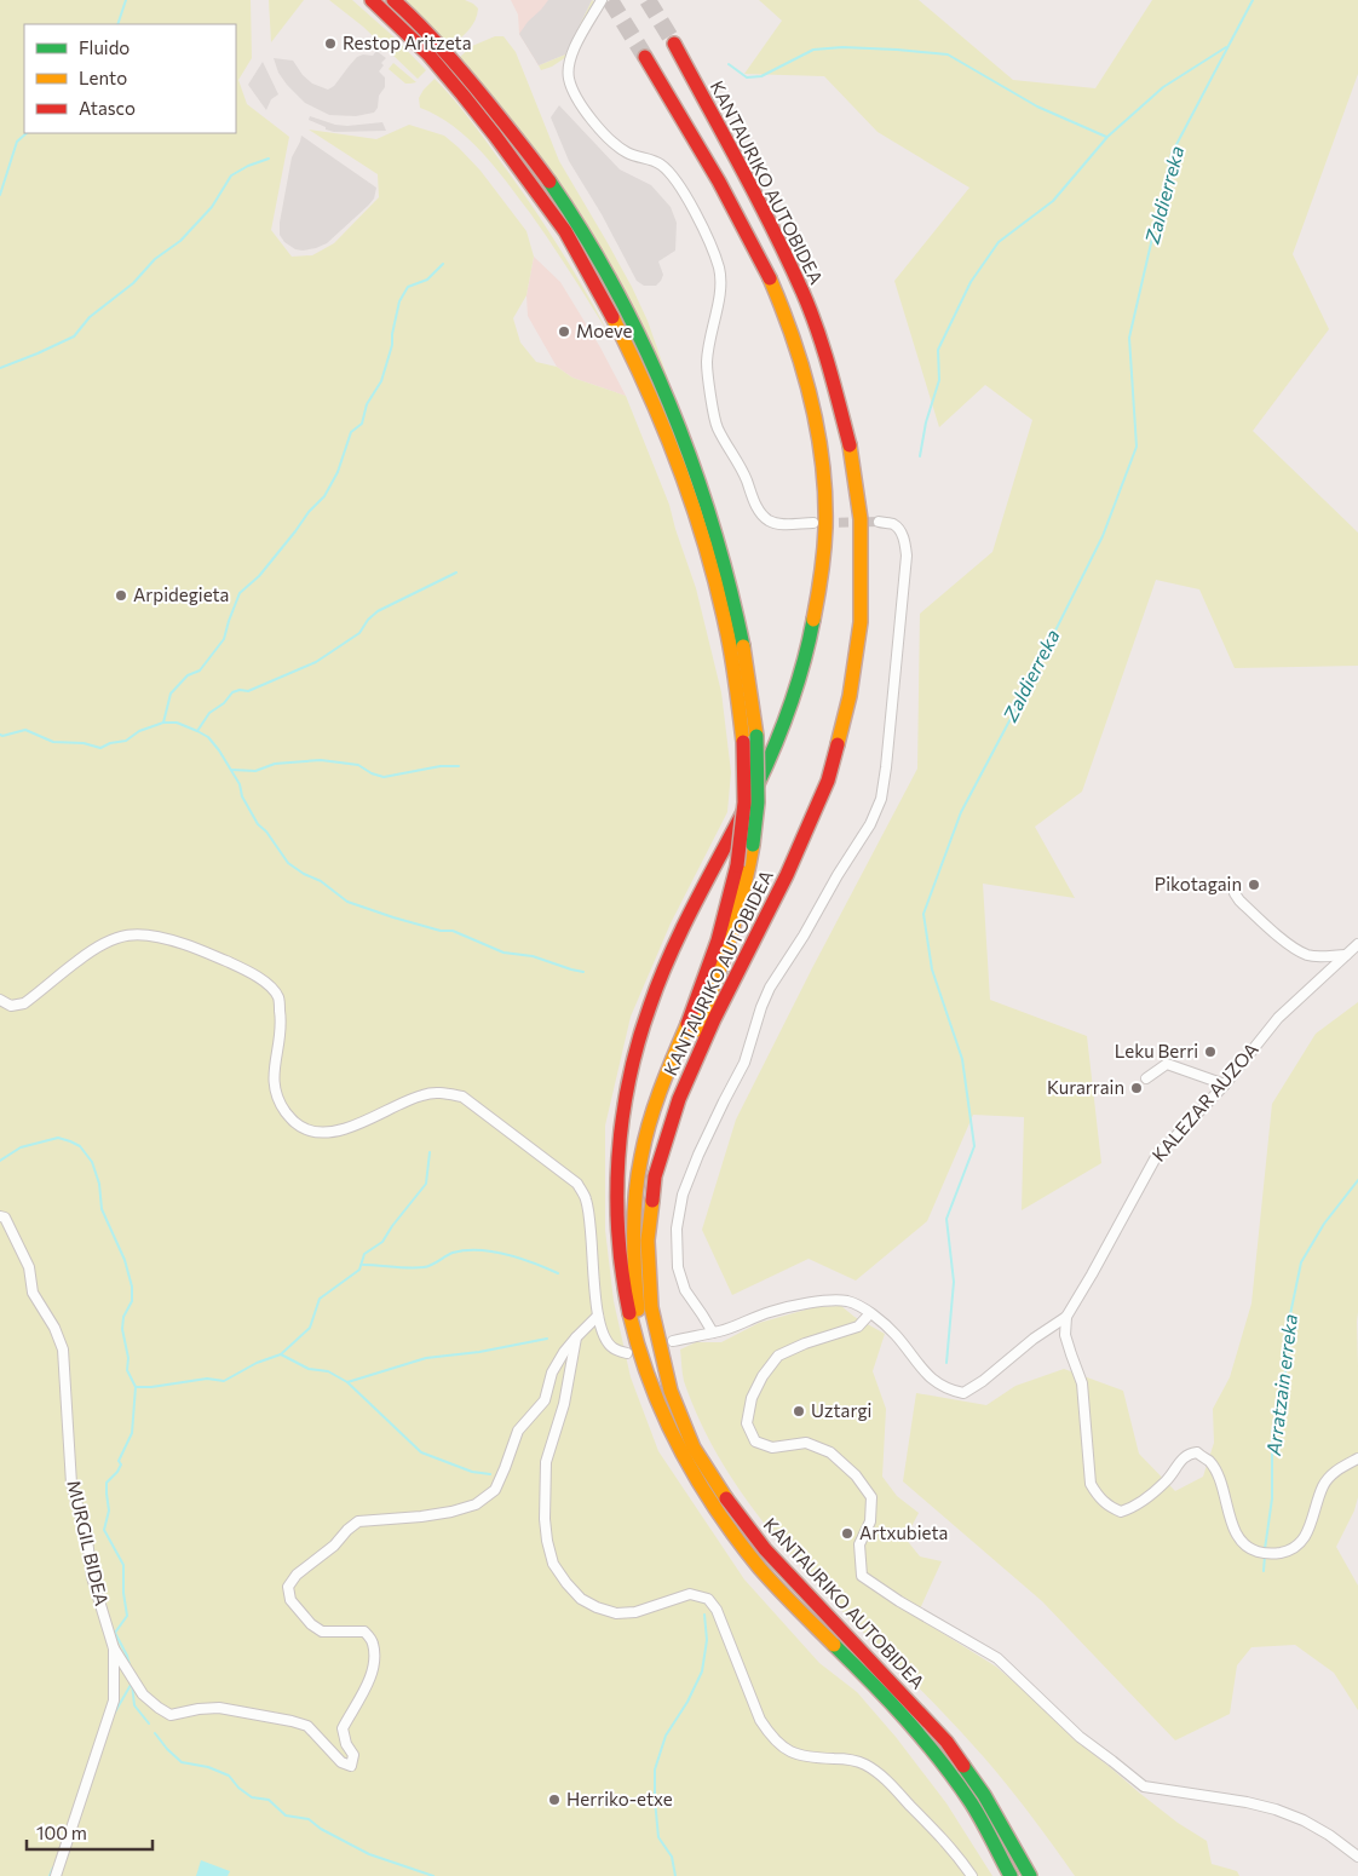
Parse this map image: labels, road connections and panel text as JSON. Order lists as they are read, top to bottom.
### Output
{
  "streets": {
    "highway": ["KANTAURIKO AUTOBIDEA"],
    "street": ["KALEZAR AUZOA", "MURGIL BIDEA"]
  },
  "water": ["Zaldierreka", "Arratzain erreka"],
  "places": [
    "Restop Aritzeta",
    "Moeve",
    "Arpidegieta",
    "Pikotagain",
    "Leku Berri",
    "Kurarrain",
    "Uztargi",
    "Artxubieta",
    "Herriko-etxe"
  ],
  "legend": ["Fluido", "Lento", "Atasco"],
  "scale_bar": "100 m"
}
